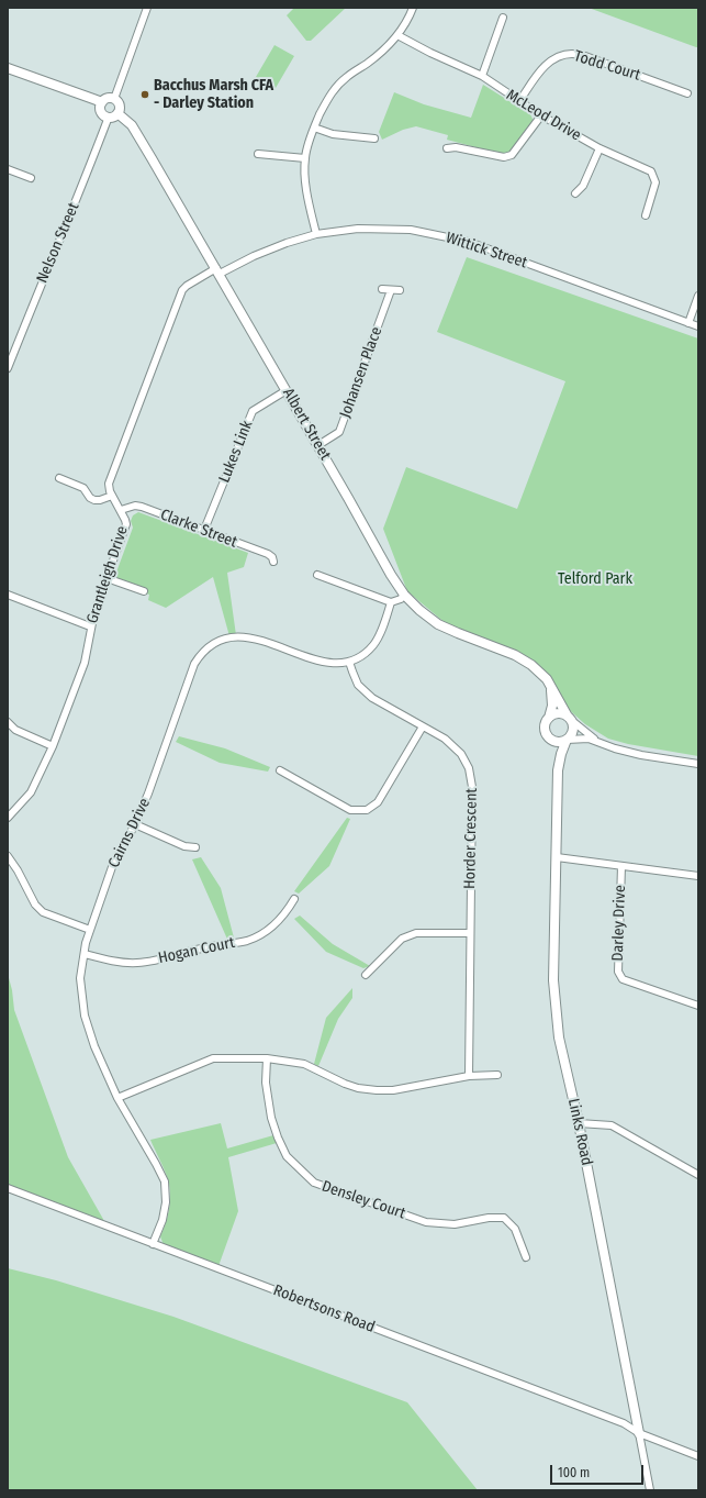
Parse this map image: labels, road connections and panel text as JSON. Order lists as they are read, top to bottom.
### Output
{
  "streets": {
    "street": [
      "Todd Court",
      "McLeod Drive",
      "Nelson Street",
      "Wittick Street",
      "Johansen Place",
      "Albert Street",
      "Lukes Link",
      "Clarke Street",
      "Grantleigh Drive",
      "Cairns Drive",
      "Horder Crescent",
      "Darley Drive",
      "Hogan Court",
      "Links Road",
      "Densley Court",
      "Robertsons Road"
    ]
  },
  "crossings": [
    ["Todd Court", "McLeod Drive"],
    ["Nelson Street", "Albert Street"],
    ["Wittick Street", "Albert Street"],
    ["Johansen Place", "Albert Street"],
    ["Albert Street", "Lukes Link"],
    ["Albert Street", "Links Road"],
    ["Lukes Link", "Clarke Street"],
    ["Clarke Street", "Grantleigh Drive"],
    ["Cairns Drive", "Horder Crescent"],
    ["Cairns Drive", "Hogan Court"],
    ["Cairns Drive", "Robertsons Road"],
    ["Darley Drive", "Links Road"],
    ["Links Road", "Robertsons Road"]
  ],
  "parks": ["Telford Park"],
  "places": ["Bacchus Marsh CFA - Darley Station"],
  "scale_bar": "100 m"
}
